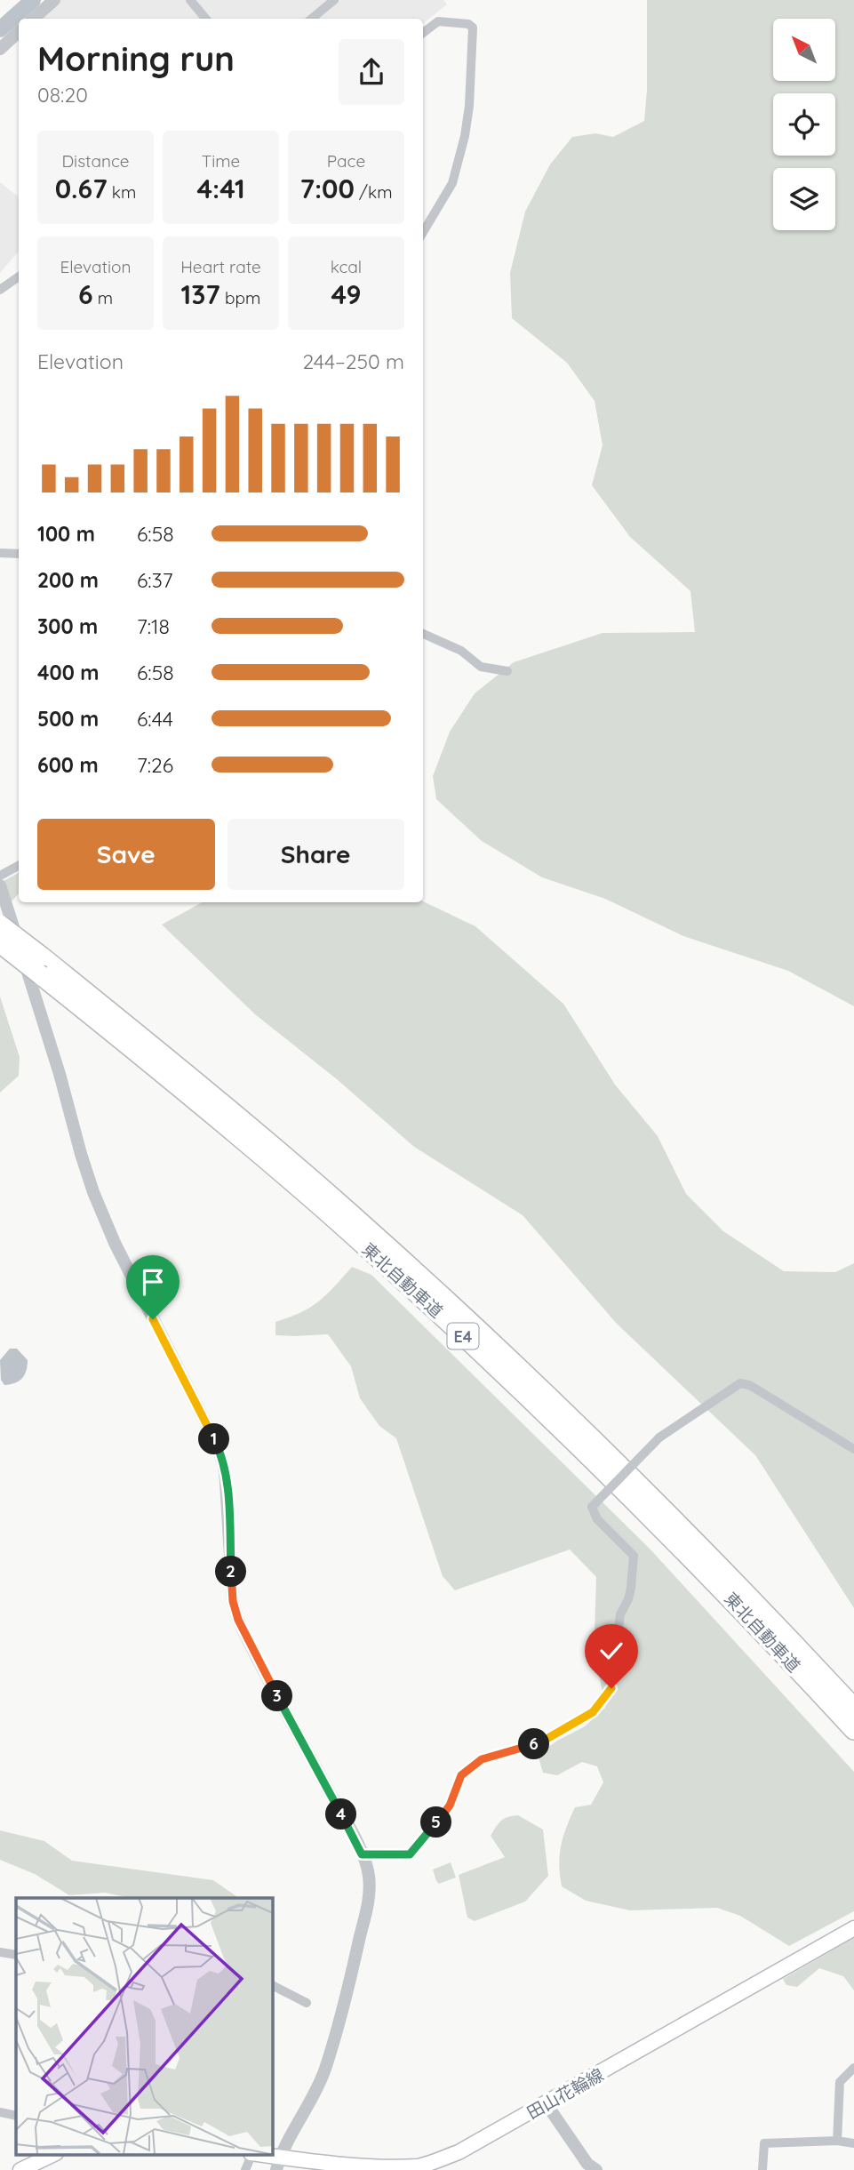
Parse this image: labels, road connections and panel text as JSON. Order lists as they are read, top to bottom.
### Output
{
  "streets": {
    "highway": ["東北自動車道", "E4"],
    "main road": ["田山花輪線"]
  },
  "north": "top left",
  "page": {
    "heading": ["Morning run", "08:20"],
    "stats": [
      ["Distance", "0.67 km"],
      ["Time", "4:41"],
      ["Pace", "7:00 /km"],
      ["Elevation", "6 m"],
      ["Heart rate", "137 bpm"],
      ["kcal", "49"]
    ],
    "chart": ["Elevation", "244–250 m"],
    "list": [
      {
        "name": "100 m",
        "note": "6:58"
      },
      {
        "name": "200 m",
        "note": "6:37"
      },
      {
        "name": "300 m",
        "note": "7:18"
      },
      {
        "name": "400 m",
        "note": "6:58"
      },
      {
        "name": "500 m",
        "note": "6:44"
      },
      {
        "name": "600 m",
        "note": "7:26"
      }
    ],
    "buttons": ["Save", "Share"],
    "pins": [
      "1",
      "2",
      "3",
      "6",
      "4",
      "5"
    ]
  }
}
